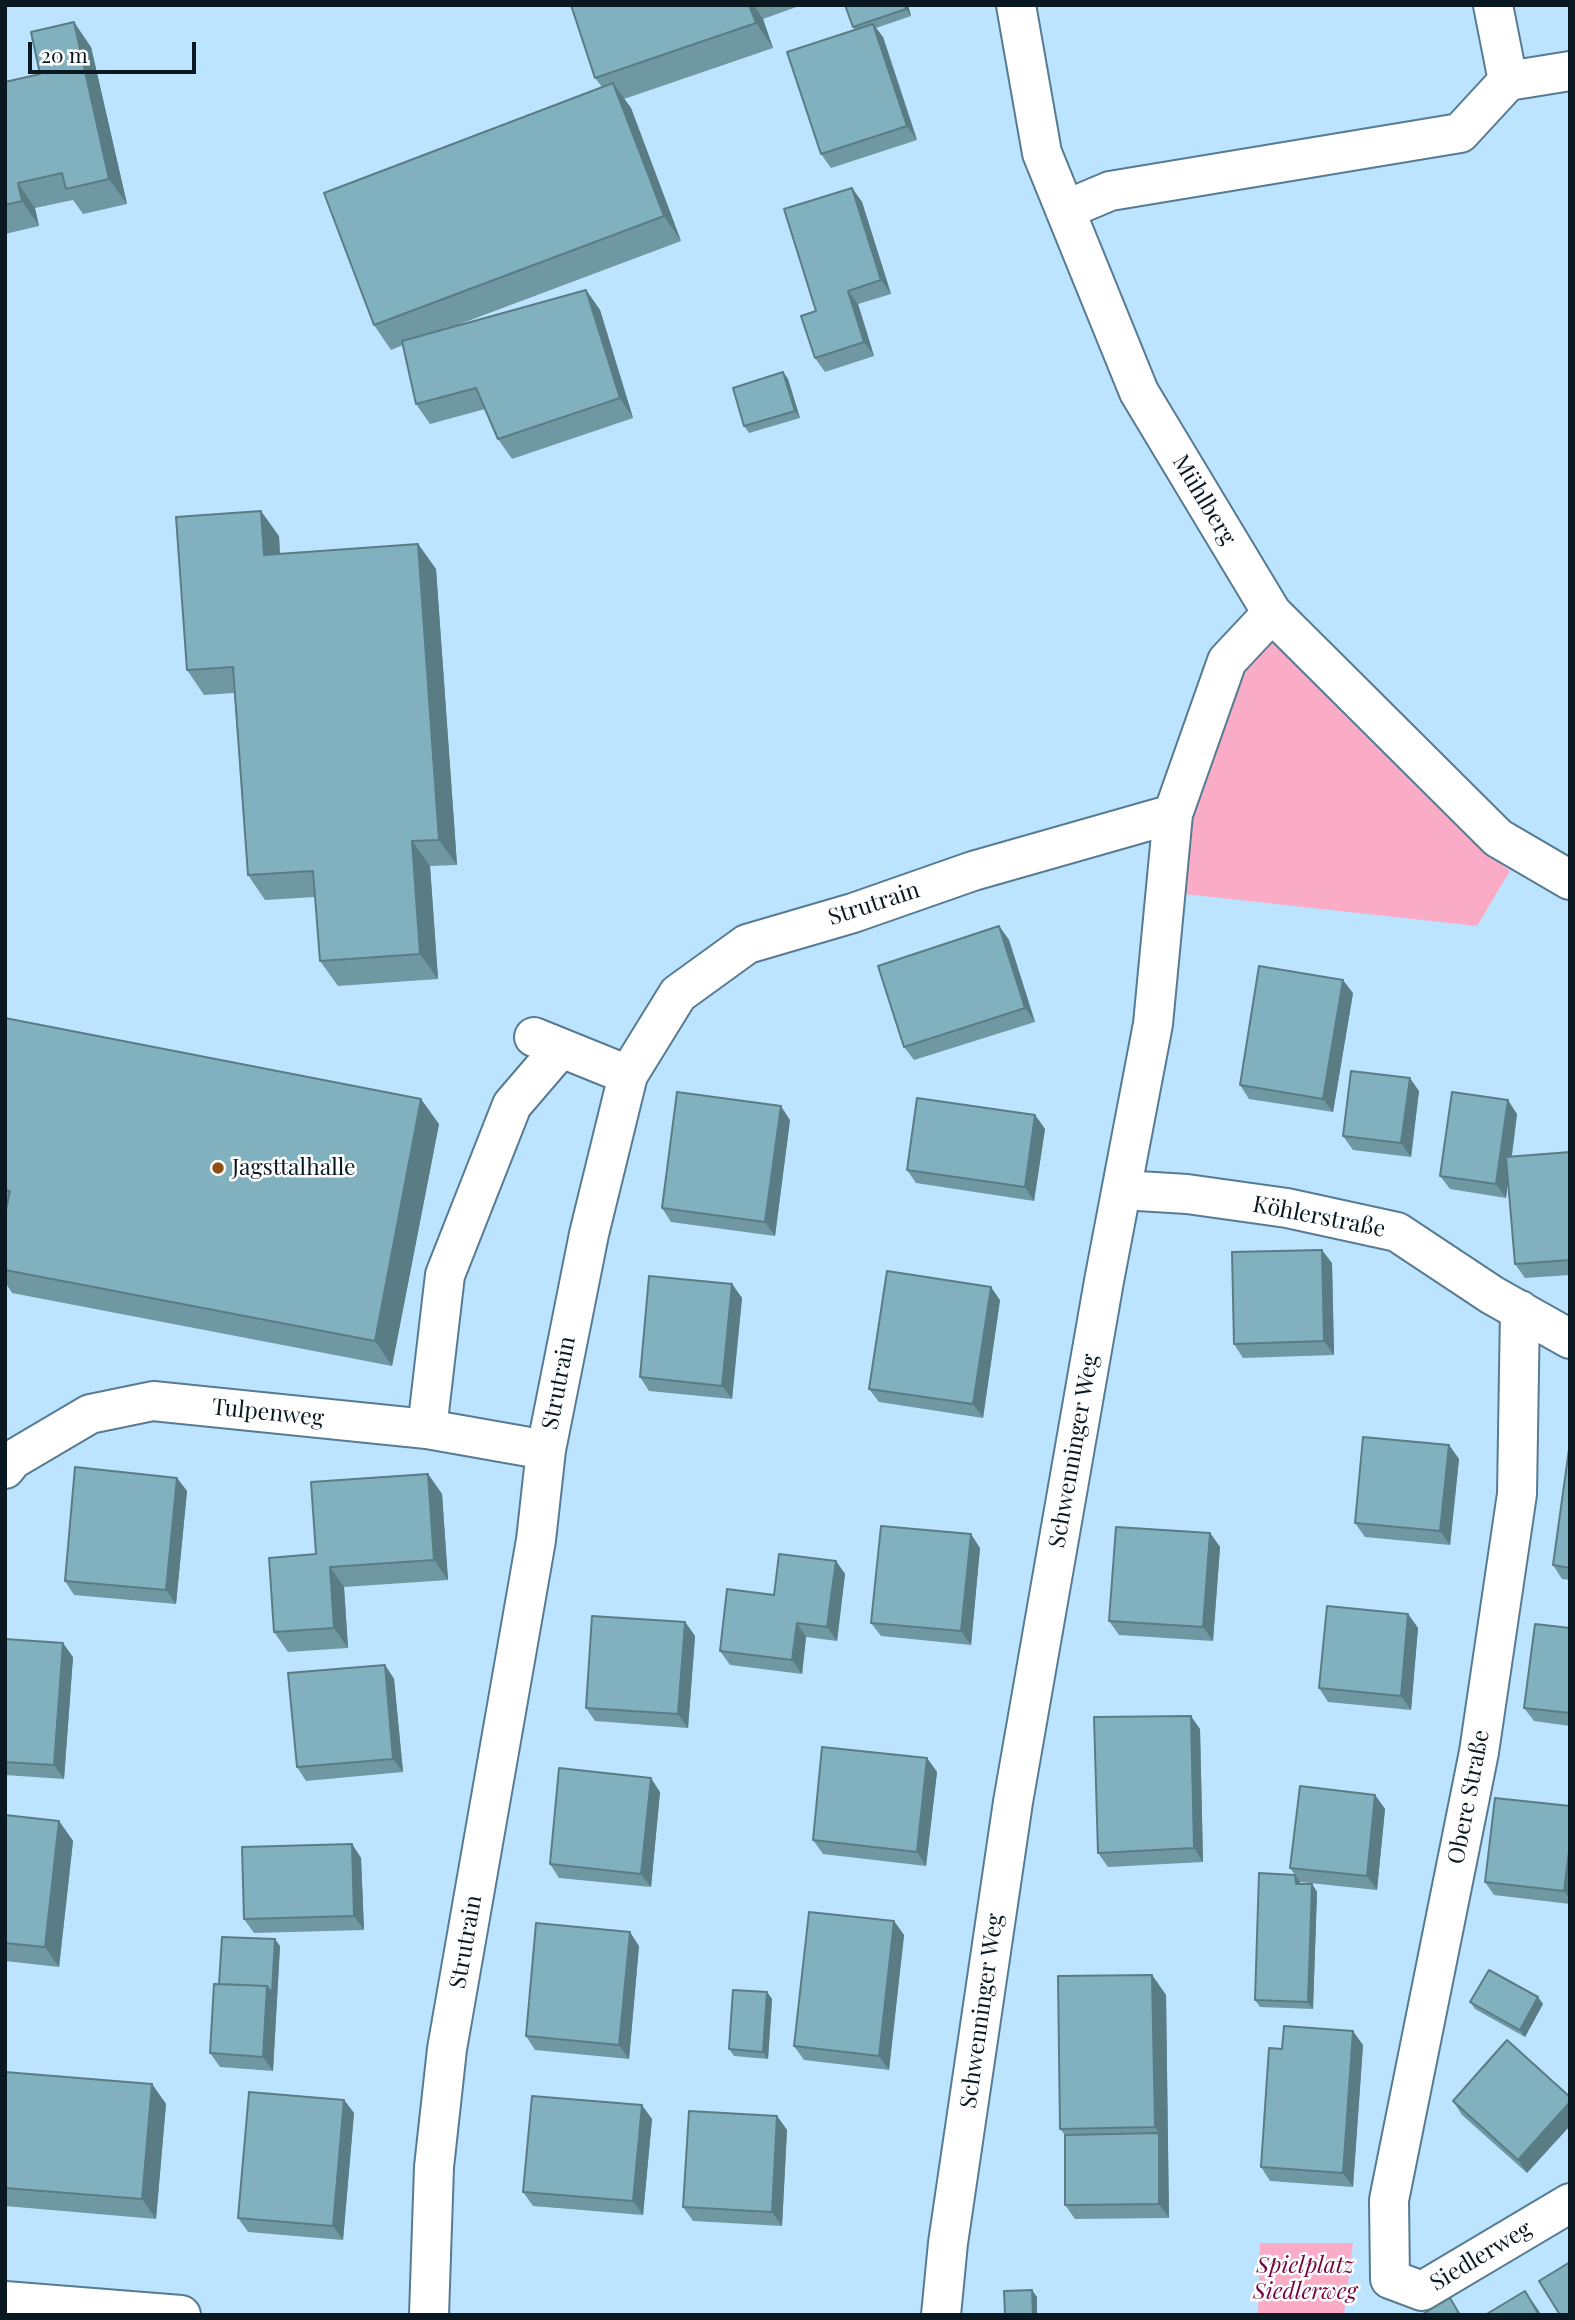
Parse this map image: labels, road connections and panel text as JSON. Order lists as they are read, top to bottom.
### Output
{
  "streets": {
    "street": [
      "Mühlberg",
      "Strutrain",
      "Köhlerstraße",
      "Tulpenweg",
      "Schwenninger Weg",
      "Obere Straße",
      "Siedlerweg"
    ]
  },
  "crossings": [
    ["Mühlberg", "Schwenninger Weg"],
    ["Strutrain", "Tulpenweg"],
    ["Strutrain", "Schwenninger Weg"],
    ["Köhlerstraße", "Schwenninger Weg"],
    ["Köhlerstraße", "Obere Straße"],
    ["Obere Straße", "Siedlerweg"]
  ],
  "parks": ["Spielplatz Siedlerweg"],
  "places": ["Jagsttalhalle"],
  "scale_bar": "20 m"
}
